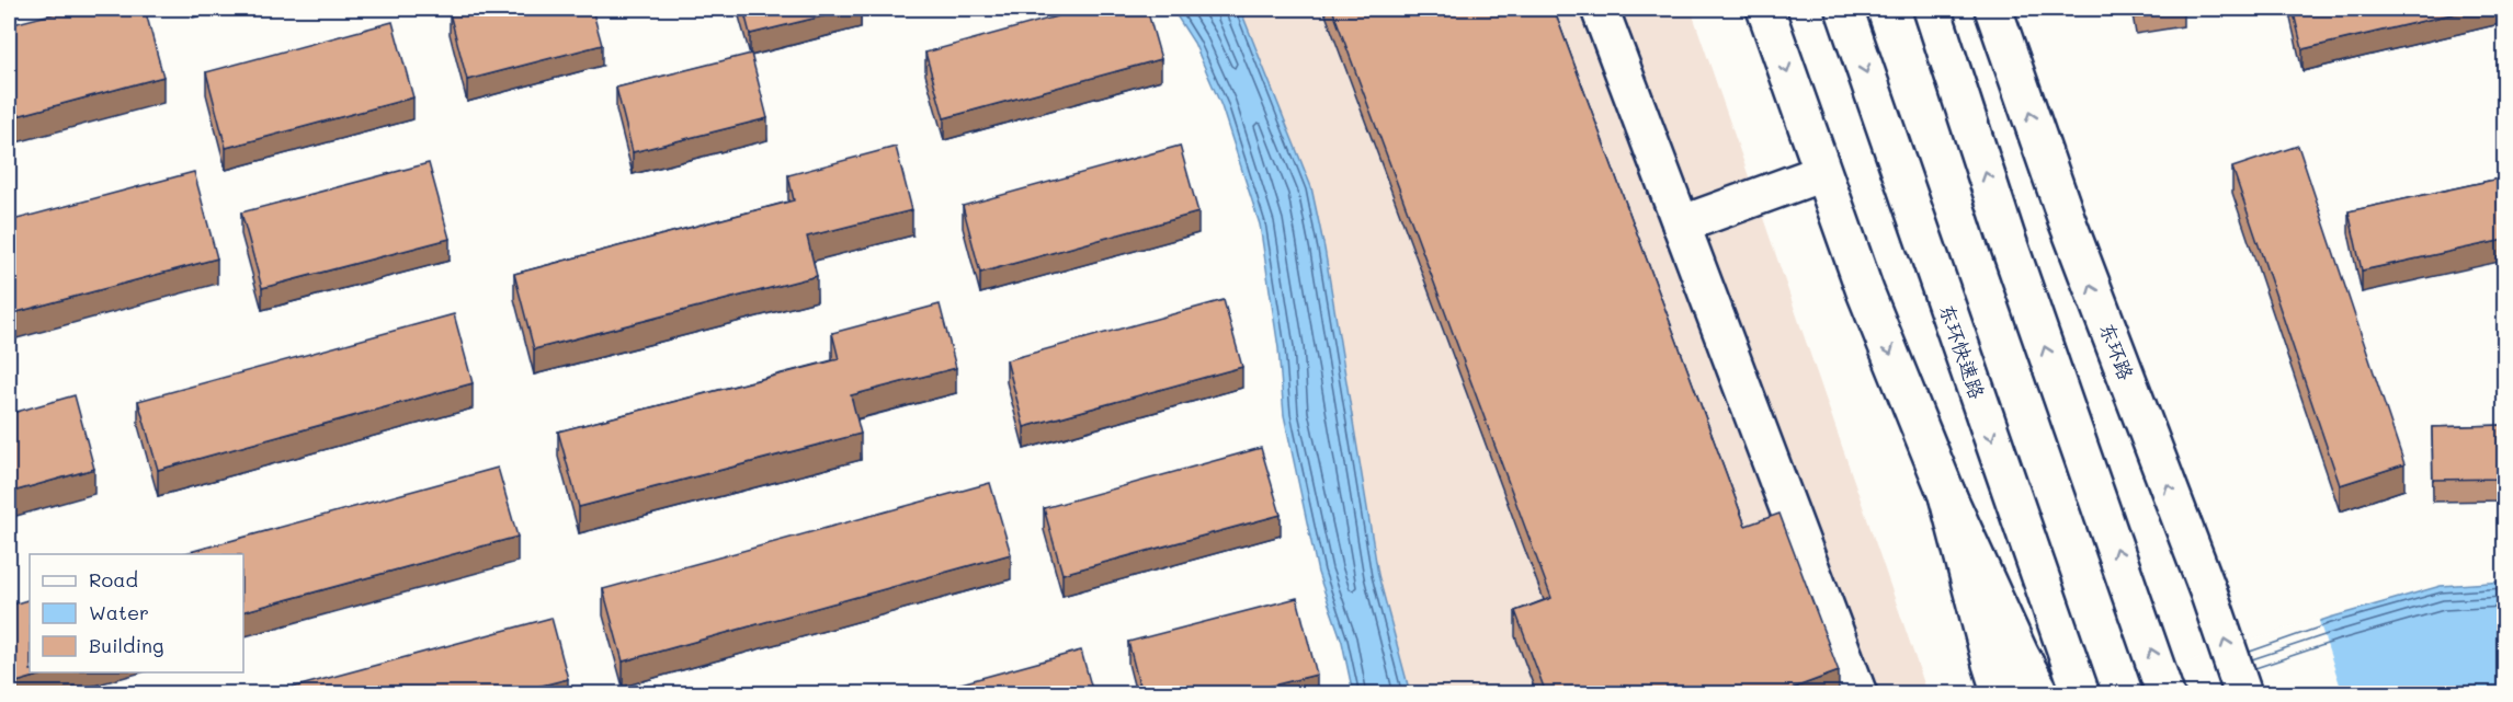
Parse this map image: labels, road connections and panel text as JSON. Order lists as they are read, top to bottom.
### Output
{
  "streets": {
    "main road": ["东环快速路", "东环路"]
  },
  "legend": ["Road", "Water", "Building"]
}
